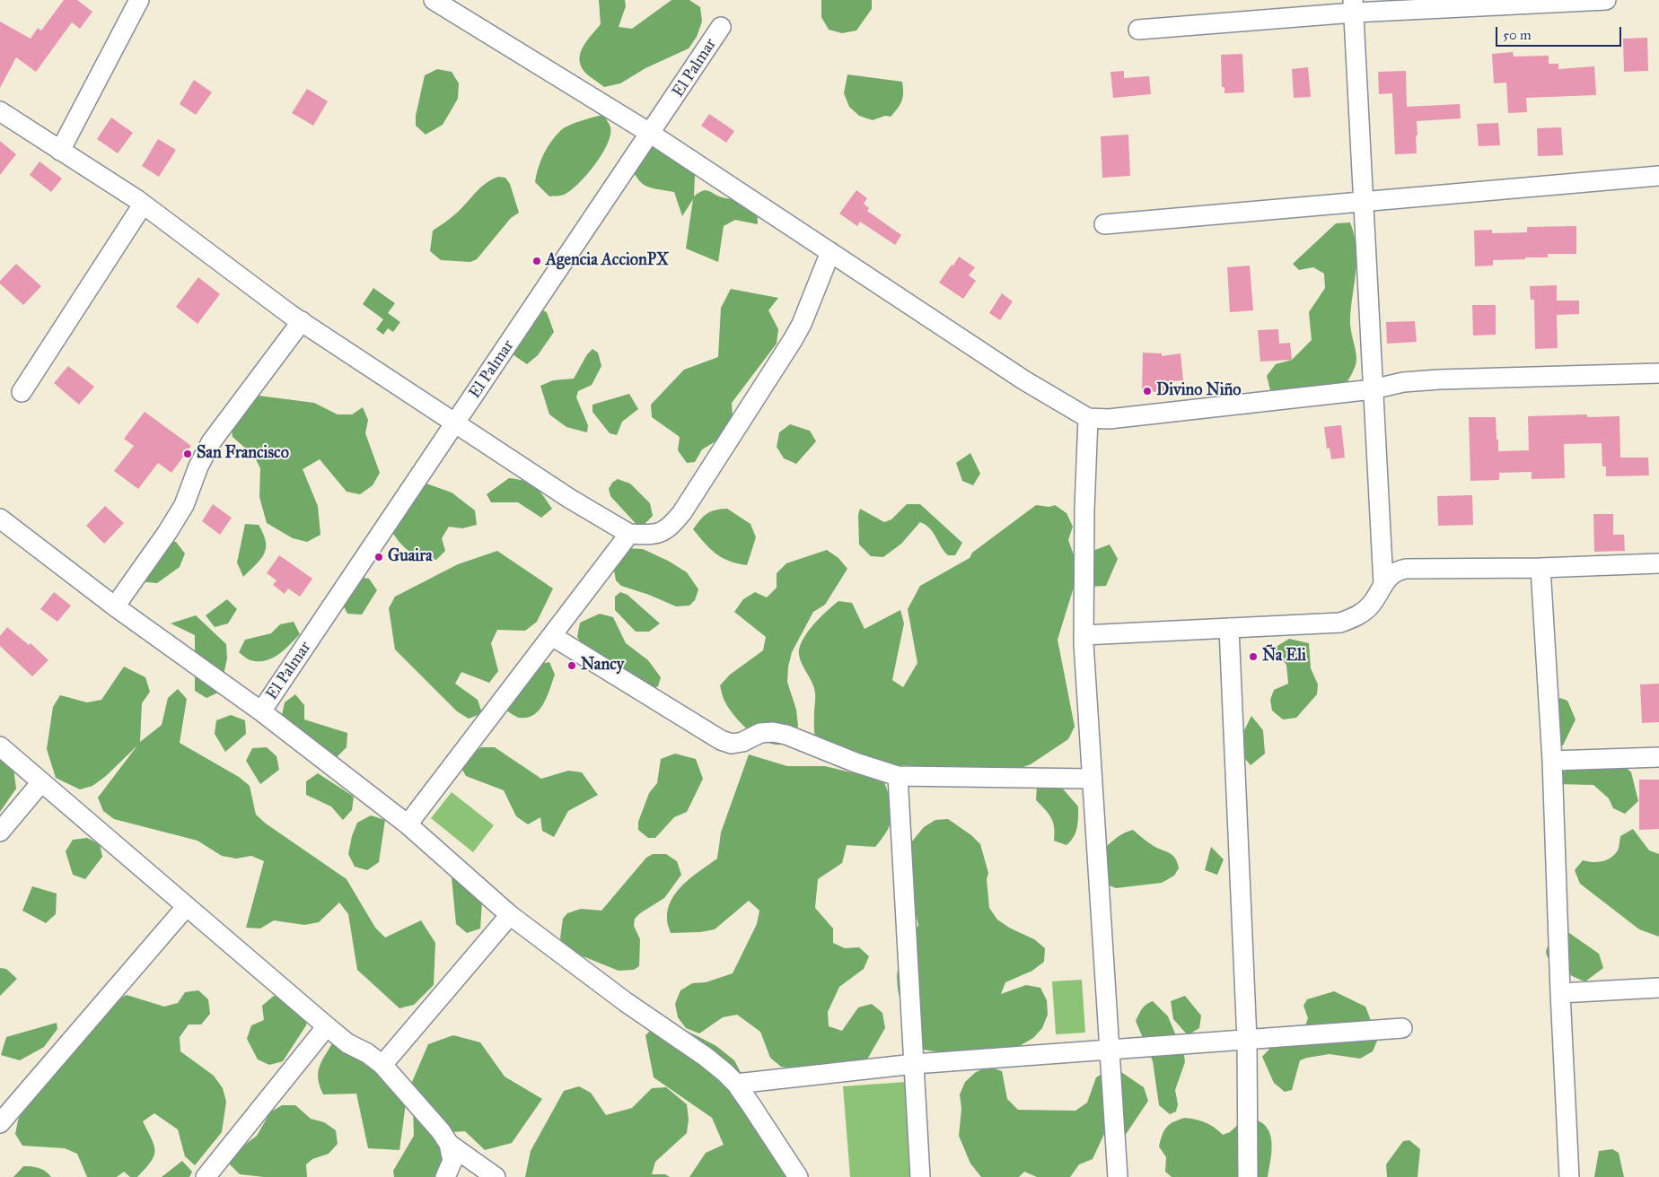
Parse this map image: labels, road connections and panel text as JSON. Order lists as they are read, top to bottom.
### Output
{
  "streets": {
    "street": ["El Palmar"]
  },
  "places": [
    "Agencia AccionPX",
    "Divino Niño",
    "San Francisco",
    "Guaira",
    "Ña Eli",
    "Nancy"
  ],
  "scale_bar": "50 m"
}
